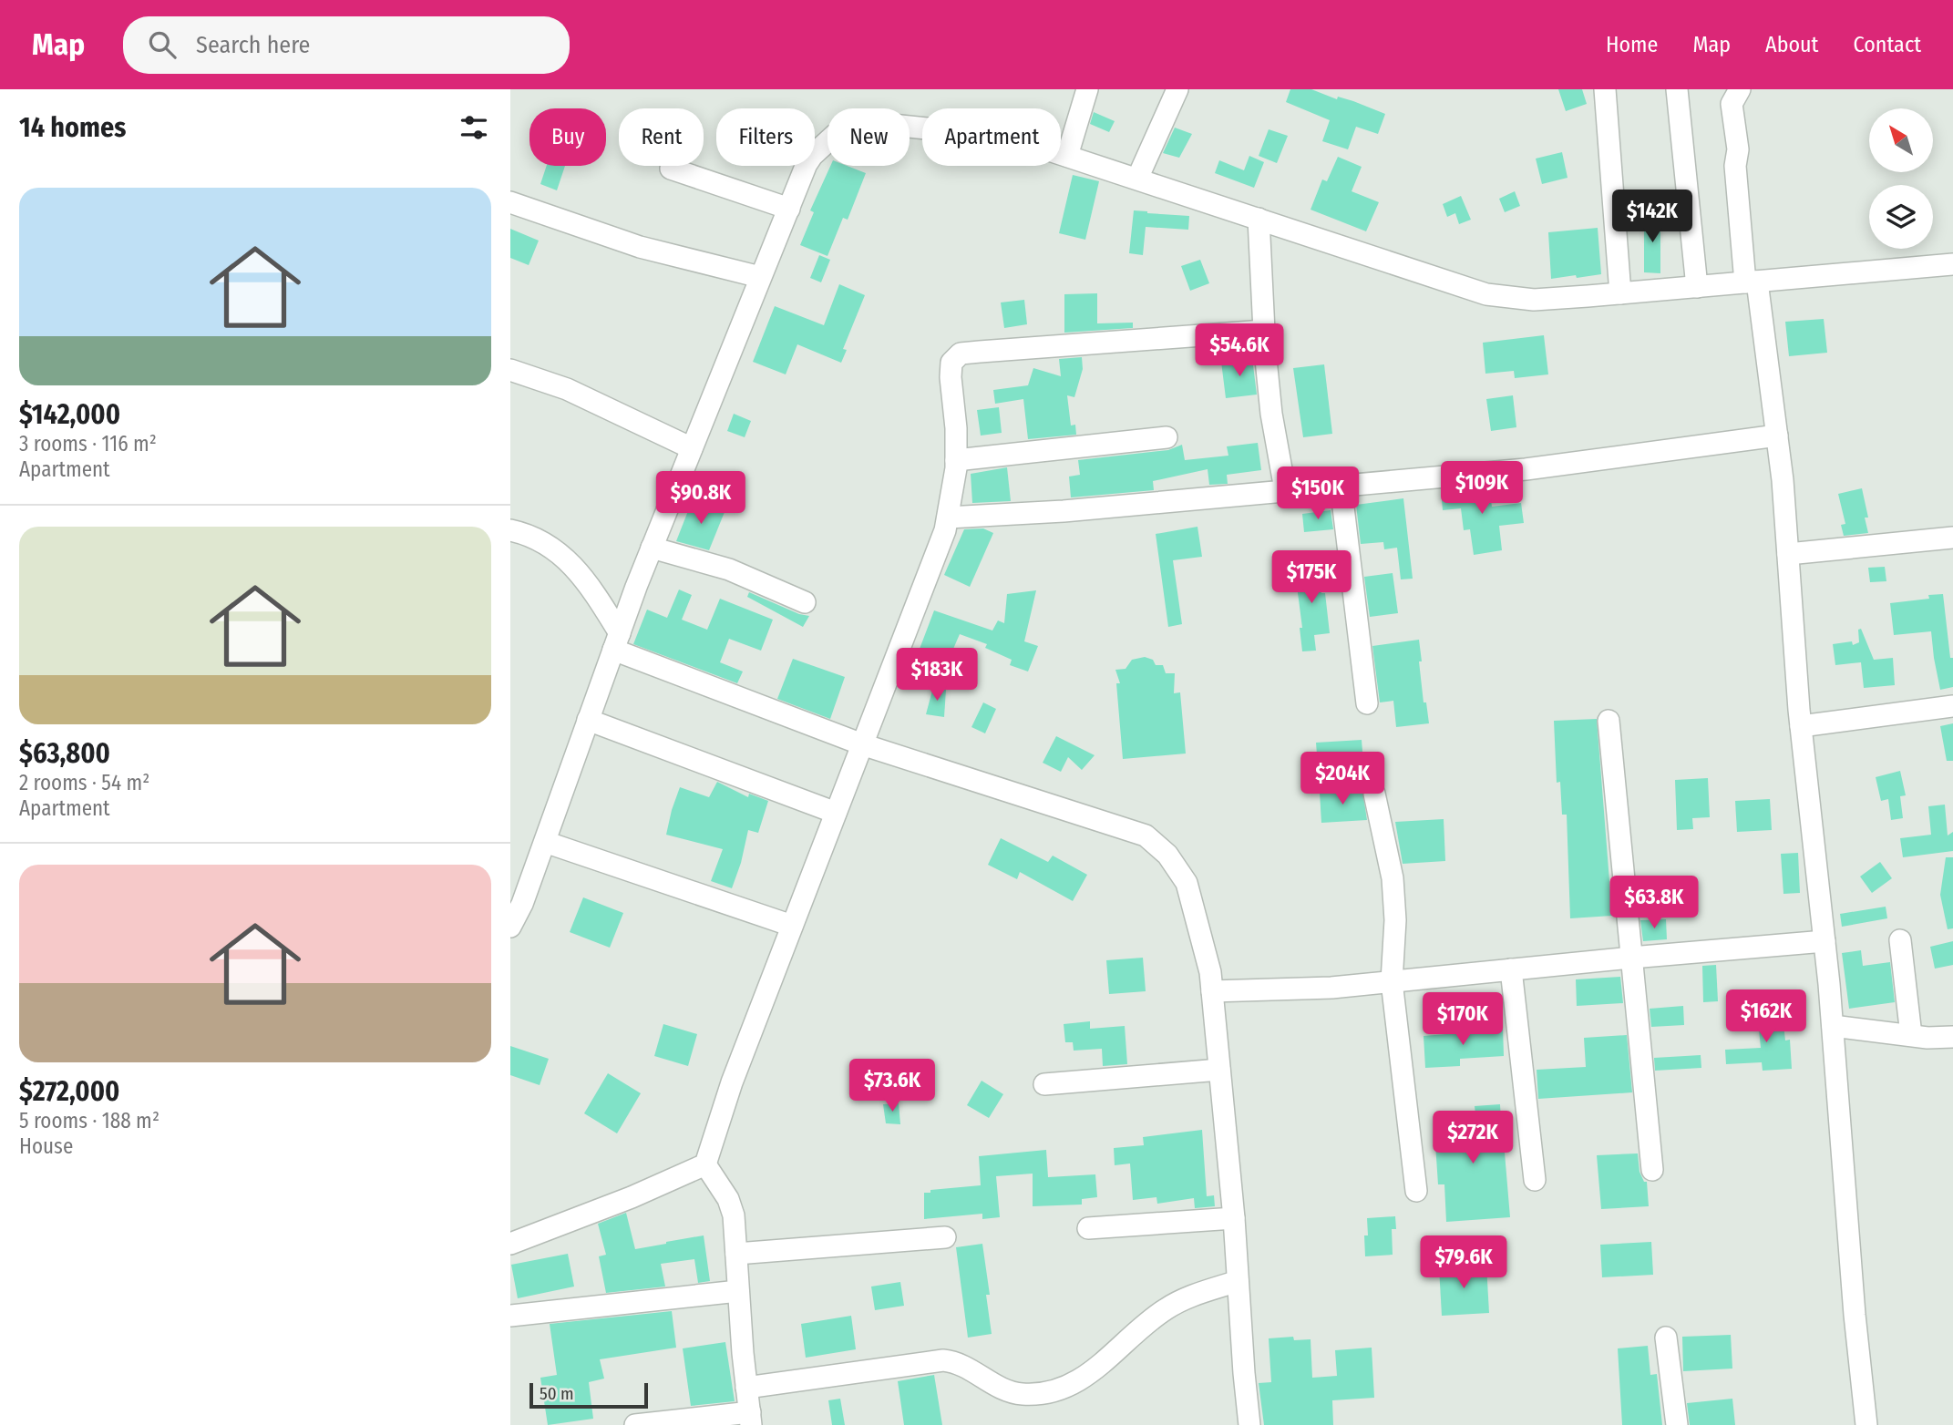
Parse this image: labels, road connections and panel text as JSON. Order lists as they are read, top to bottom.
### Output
{
  "scale_bar": "50 m",
  "north": "top left",
  "page": {
    "header": "Map",
    "search": "Search here",
    "nav": [
      "Home",
      "Map",
      "About",
      "Contact"
    ],
    "heading": "14 homes",
    "chip": [
      "Buy",
      "Rent",
      "Filters",
      "New",
      "Apartment"
    ],
    "list": [
      {
        "name": "$142,000",
        "note": "3 rooms · 116 m² · Apartment"
      },
      {
        "name": "$63,800",
        "note": "2 rooms · 54 m² · Apartment"
      },
      {
        "name": "$272,000",
        "note": "5 rooms · 188 m² · House"
      }
    ],
    "price": [
      "$142K",
      "$54.6K",
      "$109K",
      "$150K",
      "$90.8K",
      "$175K",
      "$183K",
      "$204K",
      "$63.8K",
      "$162K",
      "$170K",
      "$73.6K",
      "$272K",
      "$79.6K"
    ],
    "scale": "50 m"
  }
}
